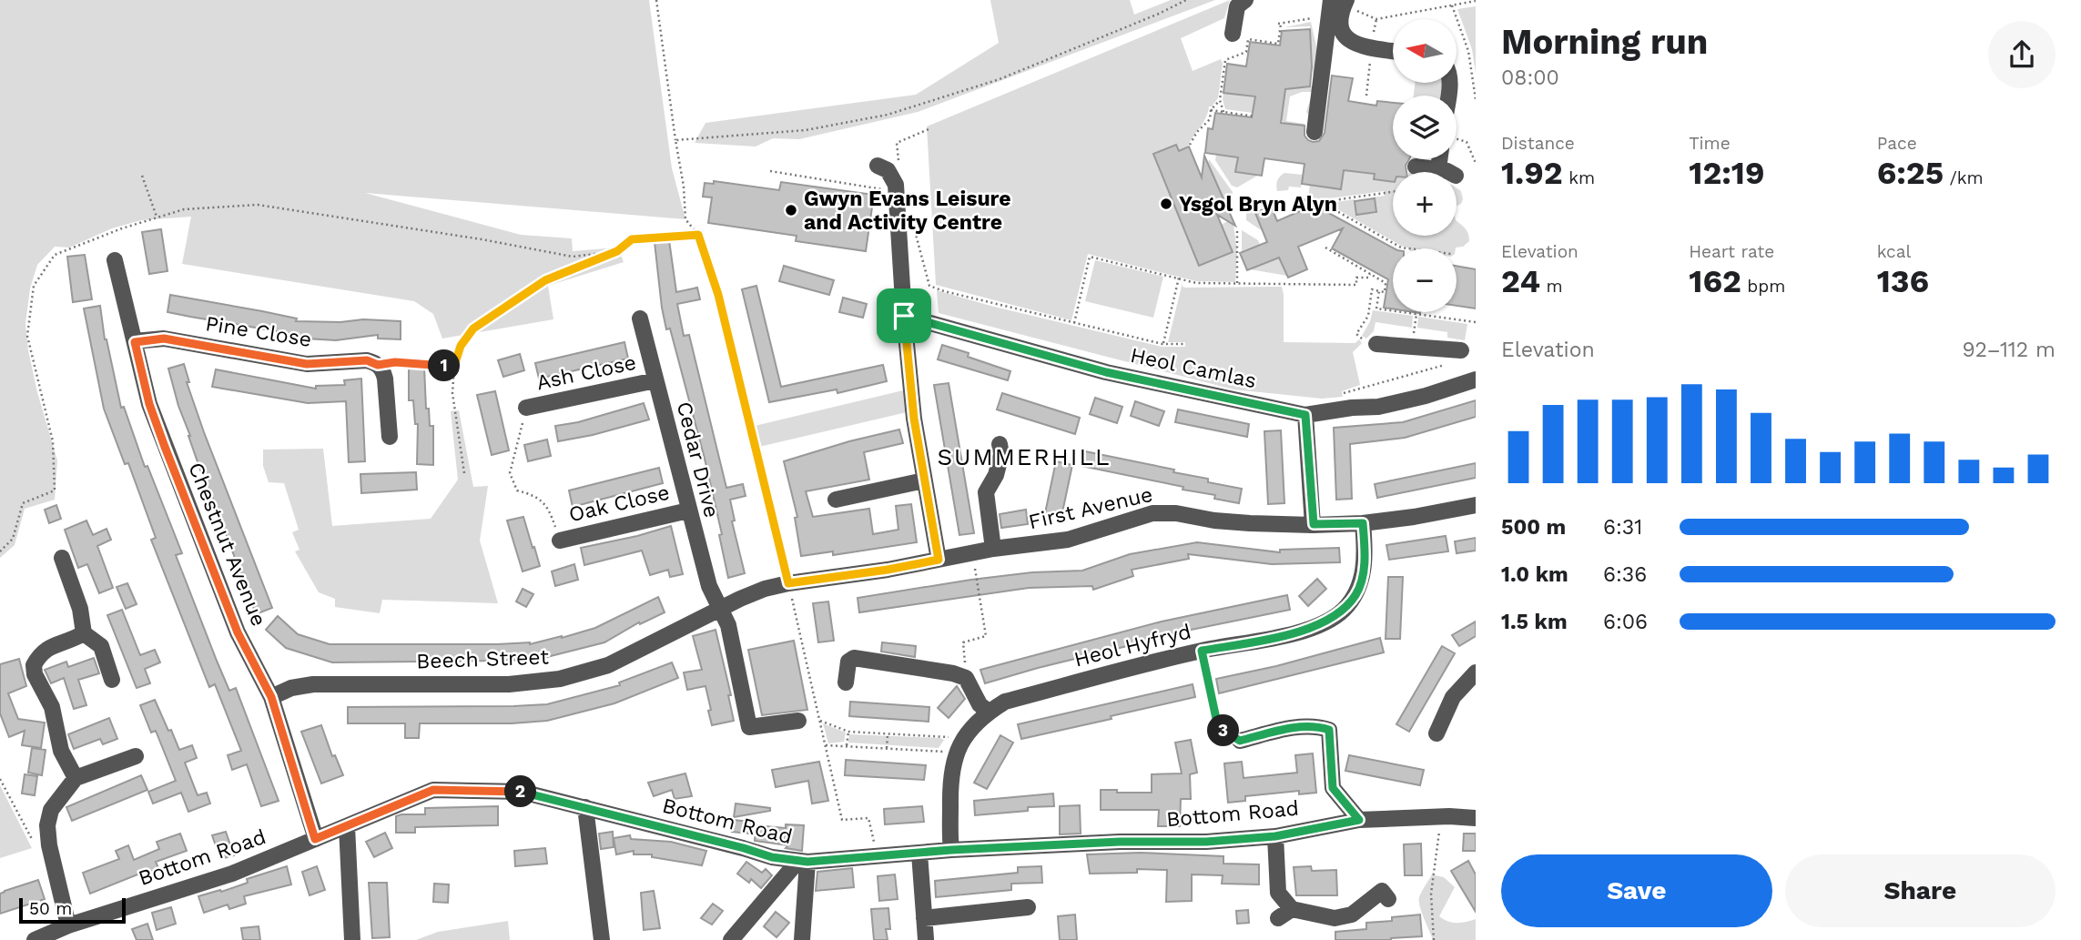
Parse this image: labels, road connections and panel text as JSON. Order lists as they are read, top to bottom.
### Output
{
  "streets": {
    "street": [
      "Pine Close",
      "Heol Camlas",
      "Ash Close",
      "Cedar Drive",
      "Oak Close",
      "First Avenue",
      "Chestnut Avenue",
      "Heol Hyfryd",
      "Beech Street",
      "Bottom Road"
    ]
  },
  "crossings": [
    ["Pine Close", "Chestnut Avenue"],
    ["Ash Close", "Cedar Drive"],
    ["Cedar Drive", "Oak Close"],
    ["Cedar Drive", "First Avenue"],
    ["Cedar Drive", "Beech Street"],
    ["First Avenue", "Heol Hyfryd"],
    ["First Avenue", "Beech Street"],
    ["Chestnut Avenue", "Beech Street"],
    ["Chestnut Avenue", "Bottom Road"],
    ["Heol Hyfryd", "Bottom Road"]
  ],
  "districts": ["SUMMERHILL"],
  "places": ["Ysgol Bryn Alyn", "Gwyn Evans Leisure and Activity Centre"],
  "scale_bar": "50 m",
  "north": "left",
  "page": {
    "heading": ["Morning run", "08:00"],
    "map_buttons": ["+", "−"],
    "stats": [
      ["Distance", "1.92 km"],
      ["Time", "12:19"],
      ["Pace", "6:25 /km"],
      ["Elevation", "24 m"],
      ["Heart rate", "162 bpm"],
      ["kcal", "136"]
    ],
    "chart": ["Elevation", "92–112 m"],
    "pins": ["1", "3", "2"],
    "list": [
      {
        "name": "500 m",
        "note": "6:31"
      },
      {
        "name": "1.0 km",
        "note": "6:36"
      },
      {
        "name": "1.5 km",
        "note": "6:06"
      }
    ],
    "buttons": ["Save", "Share"],
    "scale": "50 m"
  }
}
